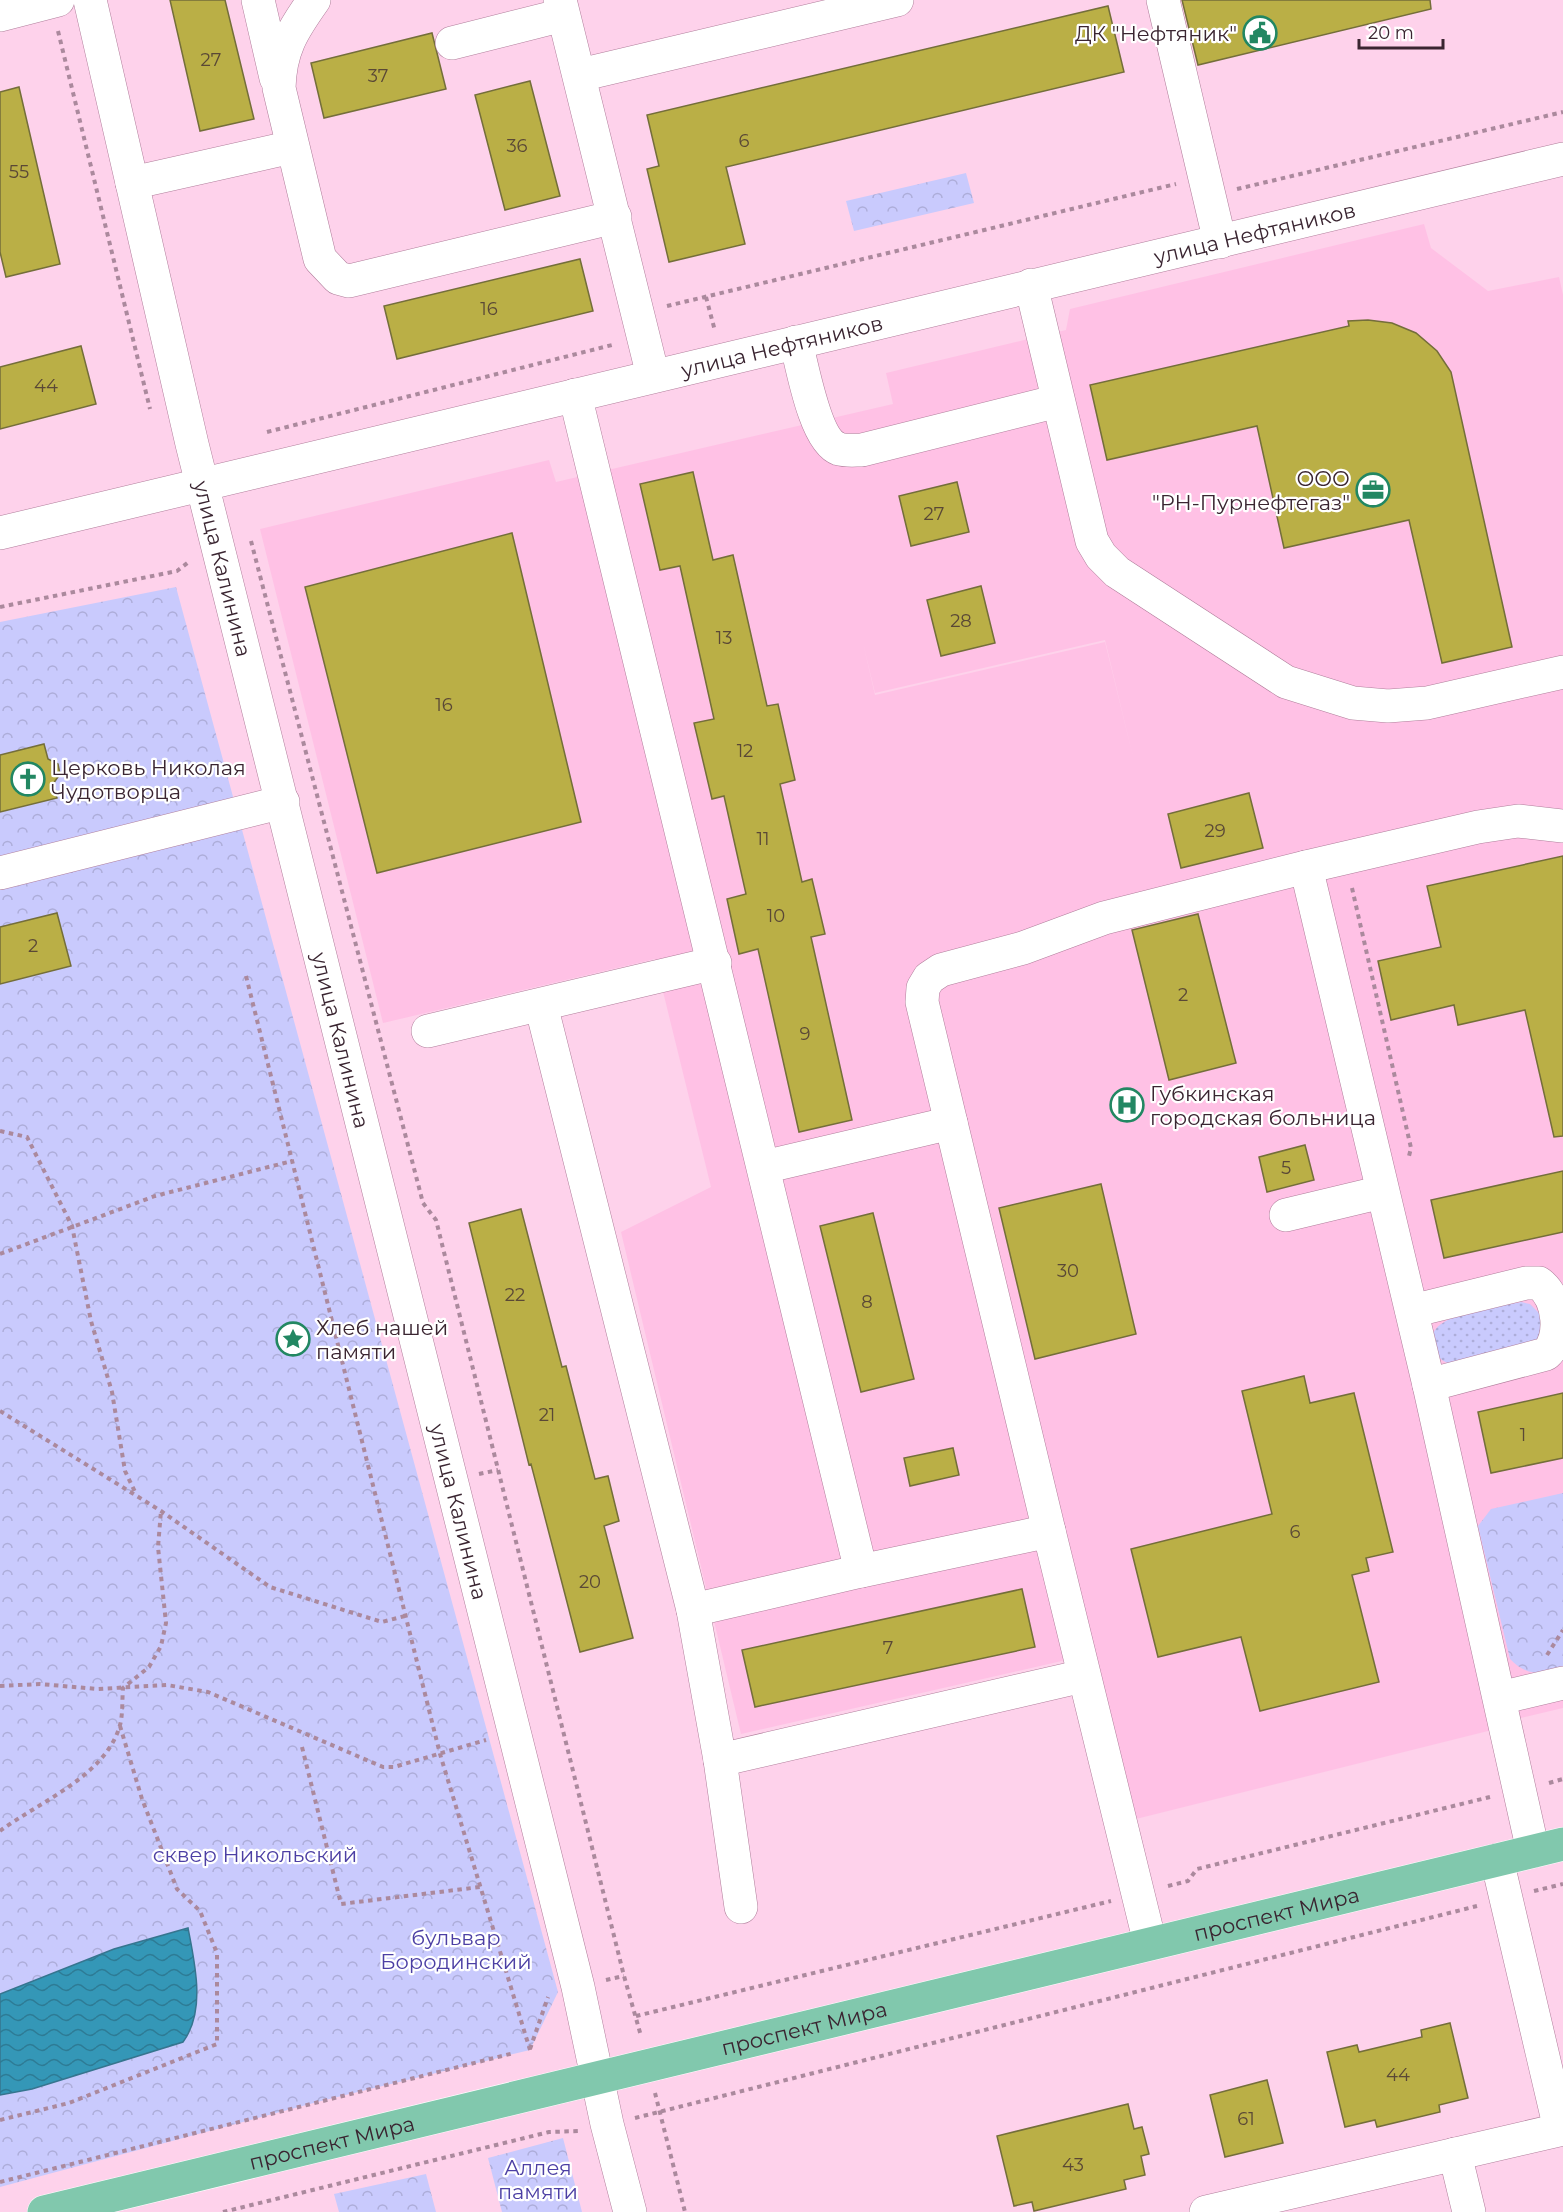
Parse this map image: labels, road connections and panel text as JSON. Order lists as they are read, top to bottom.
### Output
{
  "streets": {
    "main road": ["проспект Мира"],
    "street": ["улица Нефтяников", "улица Калинина"]
  },
  "crossings": [
    ["улица Нефтяников", "улица Калинина"],
    ["улица Калинина", "проспект Мира"]
  ],
  "parks": ["сквер Никольский", "бульвар Бородинский", "Аллея памяти"],
  "places": {
    "public building": ["ДК \"Нефтяник\""],
    "office": ["ООО \"РН-Пурнефтегаз\""],
    "church": ["Церковь Николая Чудотворца"],
    "hospital": ["Губкинская городская больница"],
    "place": ["Хлеб нашей памяти"]
  },
  "house_numbers": [
    "27",
    "37",
    "6",
    "36",
    "55",
    "16",
    "44",
    "27",
    "28",
    "13",
    "16",
    "12",
    "29",
    "11",
    "10",
    "2",
    "2",
    "9",
    "5",
    "30",
    "22",
    "8",
    "21",
    "1",
    "6",
    "20",
    "7",
    "44",
    "61",
    "43"
  ],
  "scale_bar": "20 m"
}
